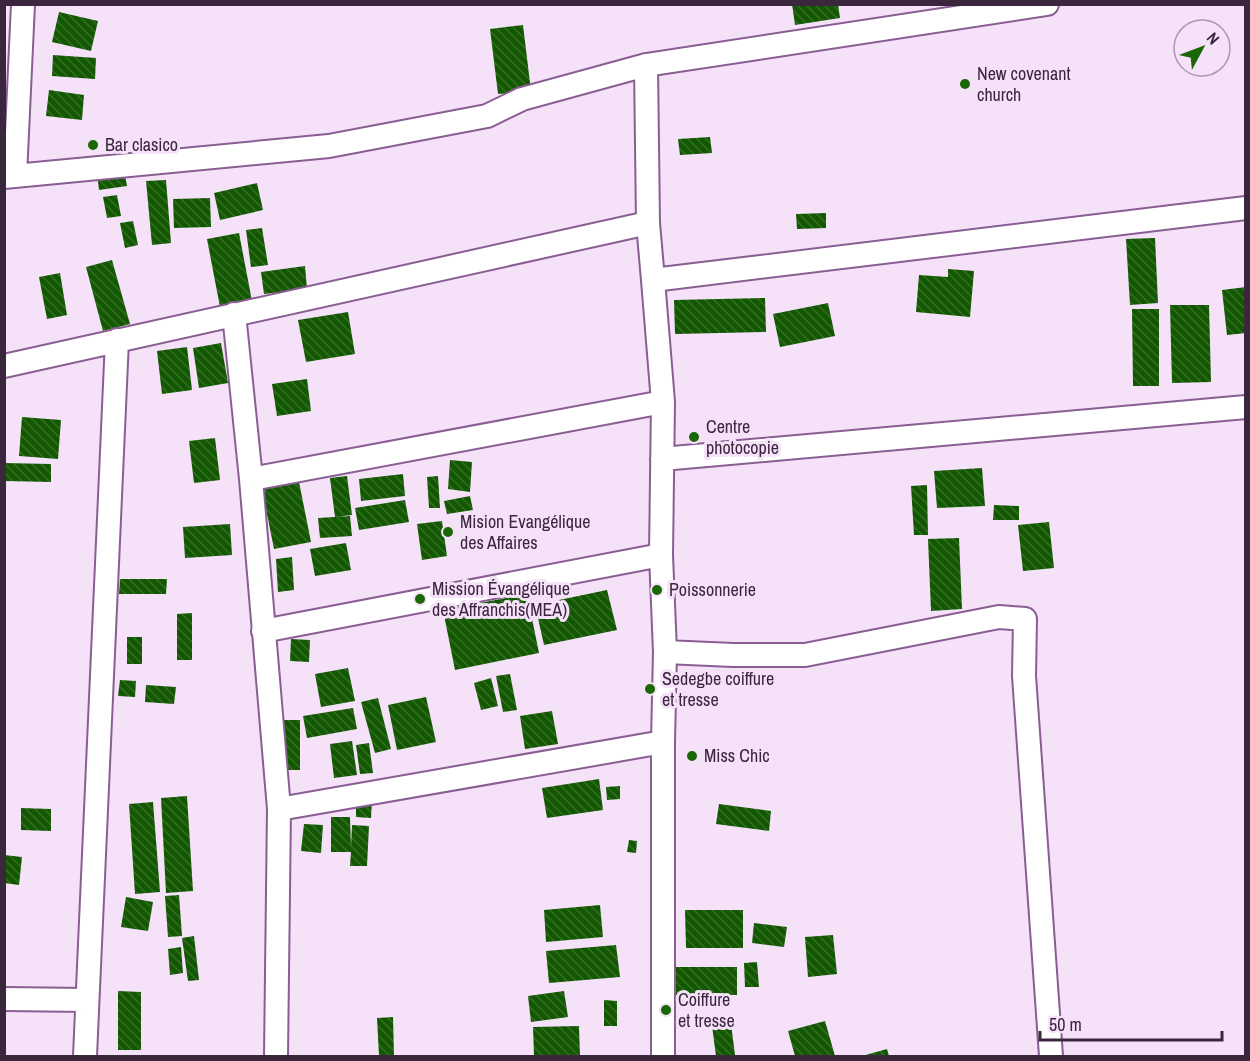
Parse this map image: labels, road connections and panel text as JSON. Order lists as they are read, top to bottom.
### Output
{
  "places": [
    "New covenant church",
    "Bar clasico",
    "Centre photocopie",
    "Mision Evangélique des Affaires",
    "Poissonnerie",
    "Mission Évangélique des Affranchis(MEA)",
    "Sedegbe coiffure et tresse",
    "Miss Chic",
    "Coiffure et tresse"
  ],
  "scale_bar": "50 m",
  "north": "top right"
}
